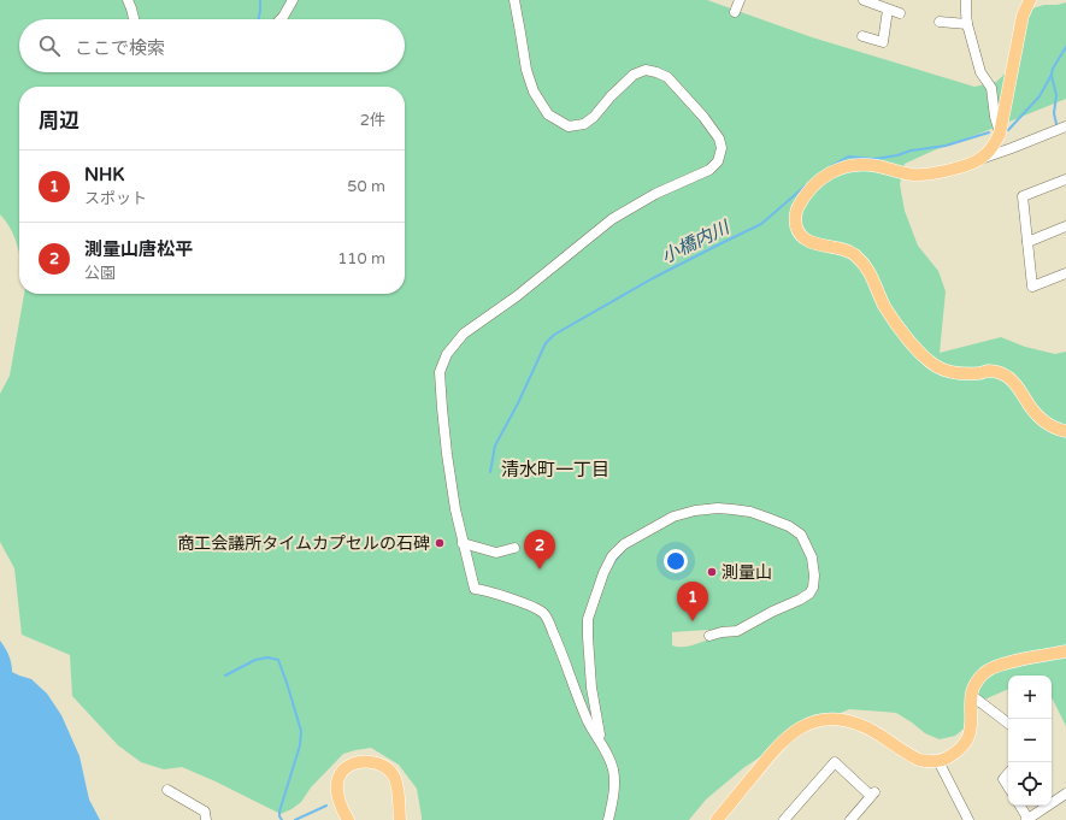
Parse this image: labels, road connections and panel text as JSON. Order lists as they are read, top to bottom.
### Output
{
  "districts": ["清水町一丁目"],
  "water": ["小橋内川"],
  "places": ["商工会議所タイムカプセルの石碑", "測量山"],
  "page": {
    "search": "ここで検索",
    "heading": ["周辺", "2件"],
    "list": [
      {
        "mark": "1",
        "name": "NHK",
        "note": "スポット",
        "value": "50 m"
      },
      {
        "mark": "2",
        "name": "測量山唐松平",
        "note": "公園",
        "value": "110 m"
      }
    ],
    "pins": ["2", "1"],
    "map_buttons": ["+", "−"]
  }
}
